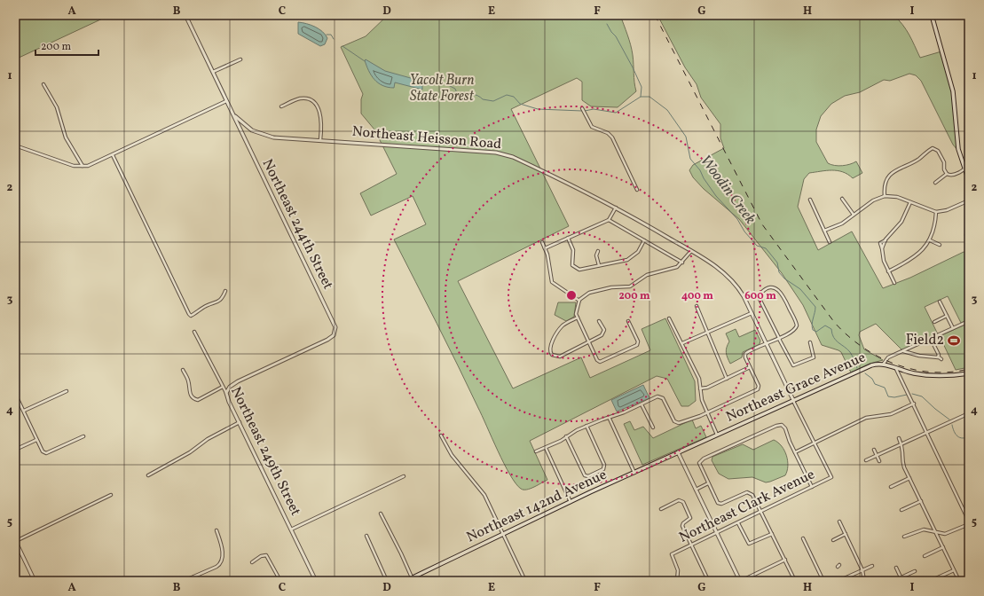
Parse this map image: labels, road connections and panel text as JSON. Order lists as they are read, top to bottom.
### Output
{
  "streets": {
    "main road": ["Northeast Grace Avenue", "Northeast 142nd Avenue"],
    "street": [
      "Northeast Heisson Road",
      "Northeast 244th Street",
      "Northeast 249th Street",
      "Northeast Clark Avenue"
    ]
  },
  "crossings": [
    ["Northeast Heisson Road", "Northeast 244th Street"],
    ["Northeast Heisson Road", "Northeast Grace Avenue"],
    ["Northeast 244th Street", "Northeast 249th Street"],
    ["Northeast Grace Avenue", "Northeast 142nd Avenue"]
  ],
  "water": ["Woodin Creek"],
  "parks": ["Yacolt Burn State Forest"],
  "places": {
    "sports": ["Field2"]
  },
  "scale_bar": "200 m",
  "grid": {
    "columns": [
      "A",
      "B",
      "C",
      "D",
      "E",
      "F",
      "G",
      "H",
      "I"
    ],
    "rows": [
      "1",
      "2",
      "3",
      "4",
      "5"
    ]
  },
  "rings": ["200 m", "400 m", "600 m"]
}
